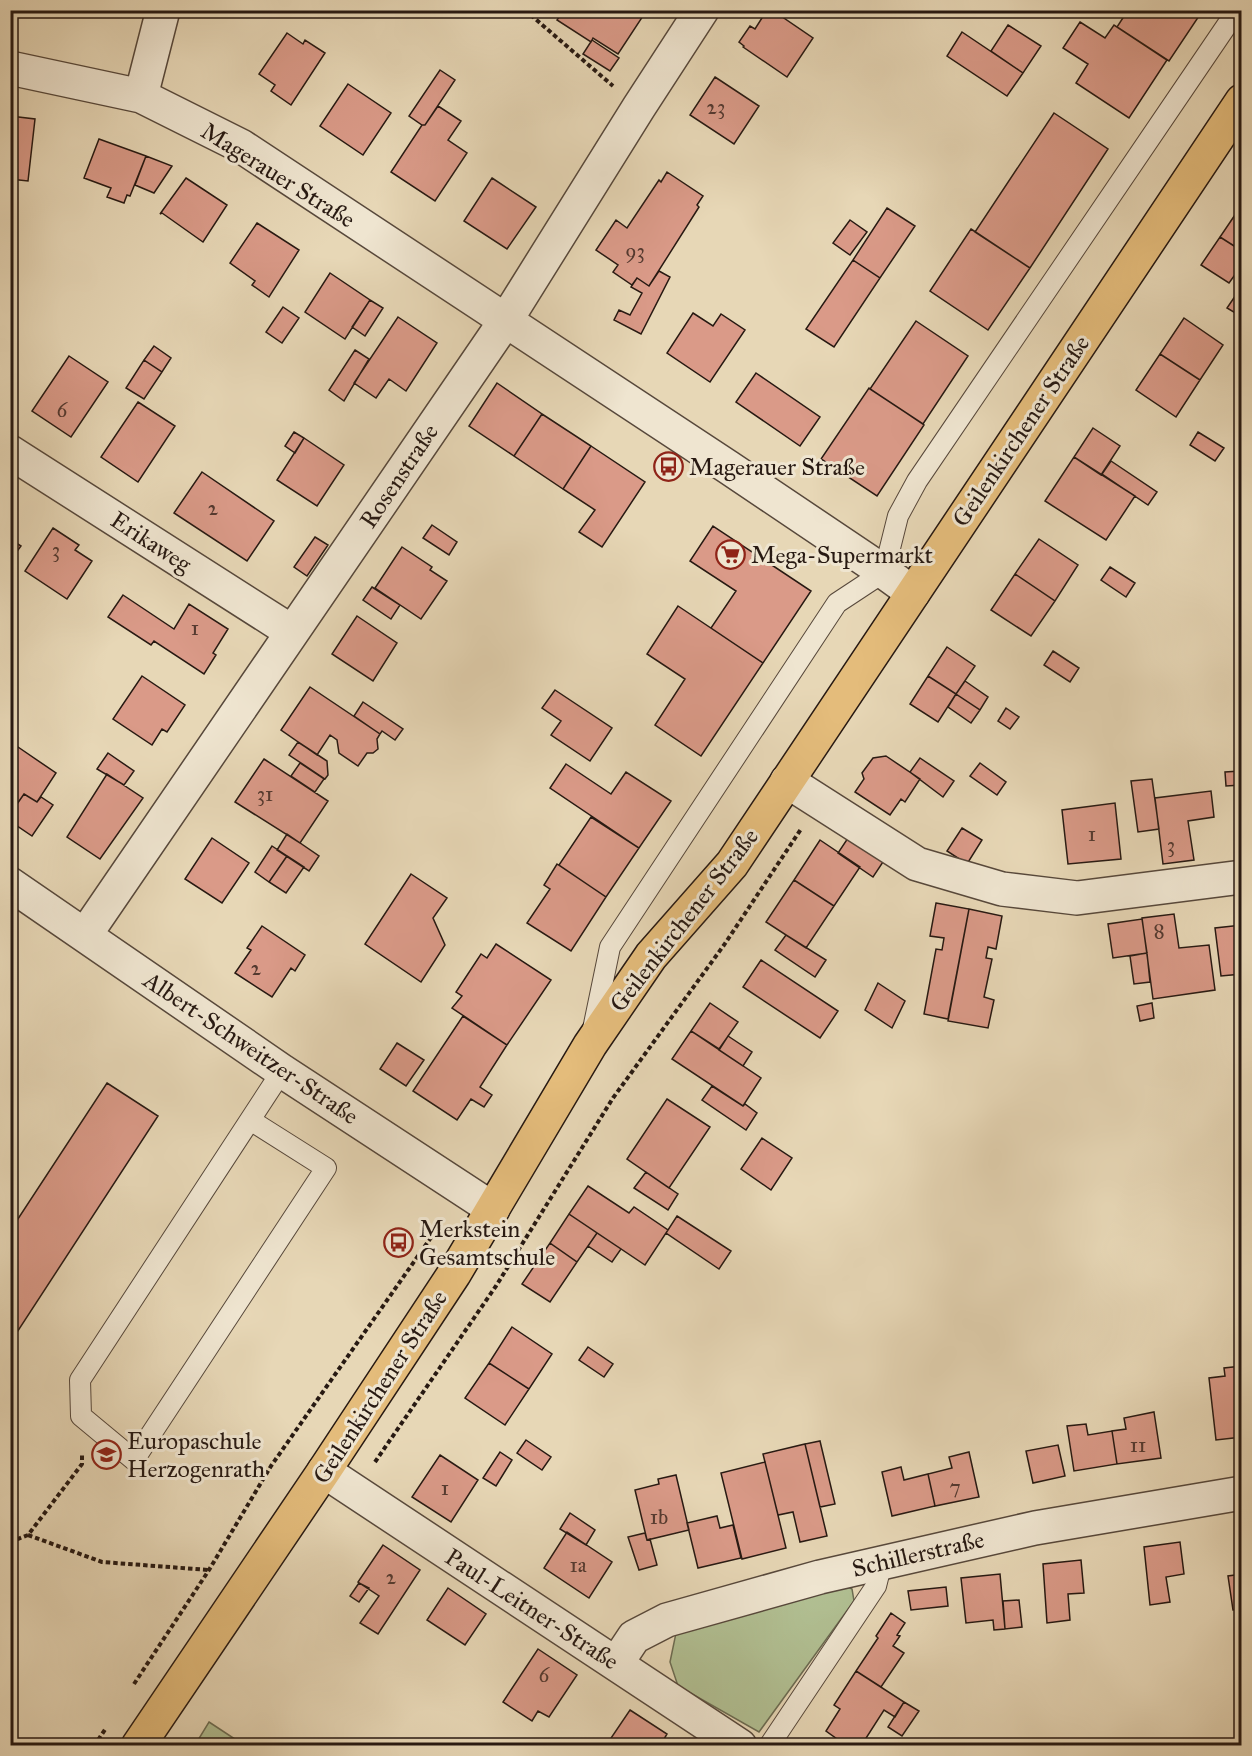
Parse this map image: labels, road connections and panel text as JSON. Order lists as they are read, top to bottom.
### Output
{
  "streets": {
    "main road": ["Geilenkirchener Straße"],
    "street": [
      "Magerauer Straße",
      "Rosenstraße",
      "Erikaweg",
      "Albert-Schweitzer-Straße",
      "Schillerstraße",
      "Paul-Leitner-Straße"
    ]
  },
  "crossings": [
    ["Magerauer Straße", "Geilenkirchener Straße"],
    ["Magerauer Straße", "Rosenstraße"],
    ["Geilenkirchener Straße", "Albert-Schweitzer-Straße"],
    ["Geilenkirchener Straße", "Paul-Leitner-Straße"],
    ["Rosenstraße", "Erikaweg"],
    ["Rosenstraße", "Albert-Schweitzer-Straße"],
    ["Schillerstraße", "Paul-Leitner-Straße"]
  ],
  "places": {
    "bus stop": ["Magerauer Straße", "Merkstein Gesamtschule"],
    "supermarket": ["Mega-Supermarkt"],
    "school or university": ["Europaschule Herzogenrath"]
  },
  "house_numbers": [
    "23",
    "93",
    "6",
    "2",
    "3",
    "1",
    "31",
    "1",
    "3",
    "8",
    "2",
    "11",
    "7",
    "1",
    "1b",
    "1a",
    "2",
    "6"
  ]
}
